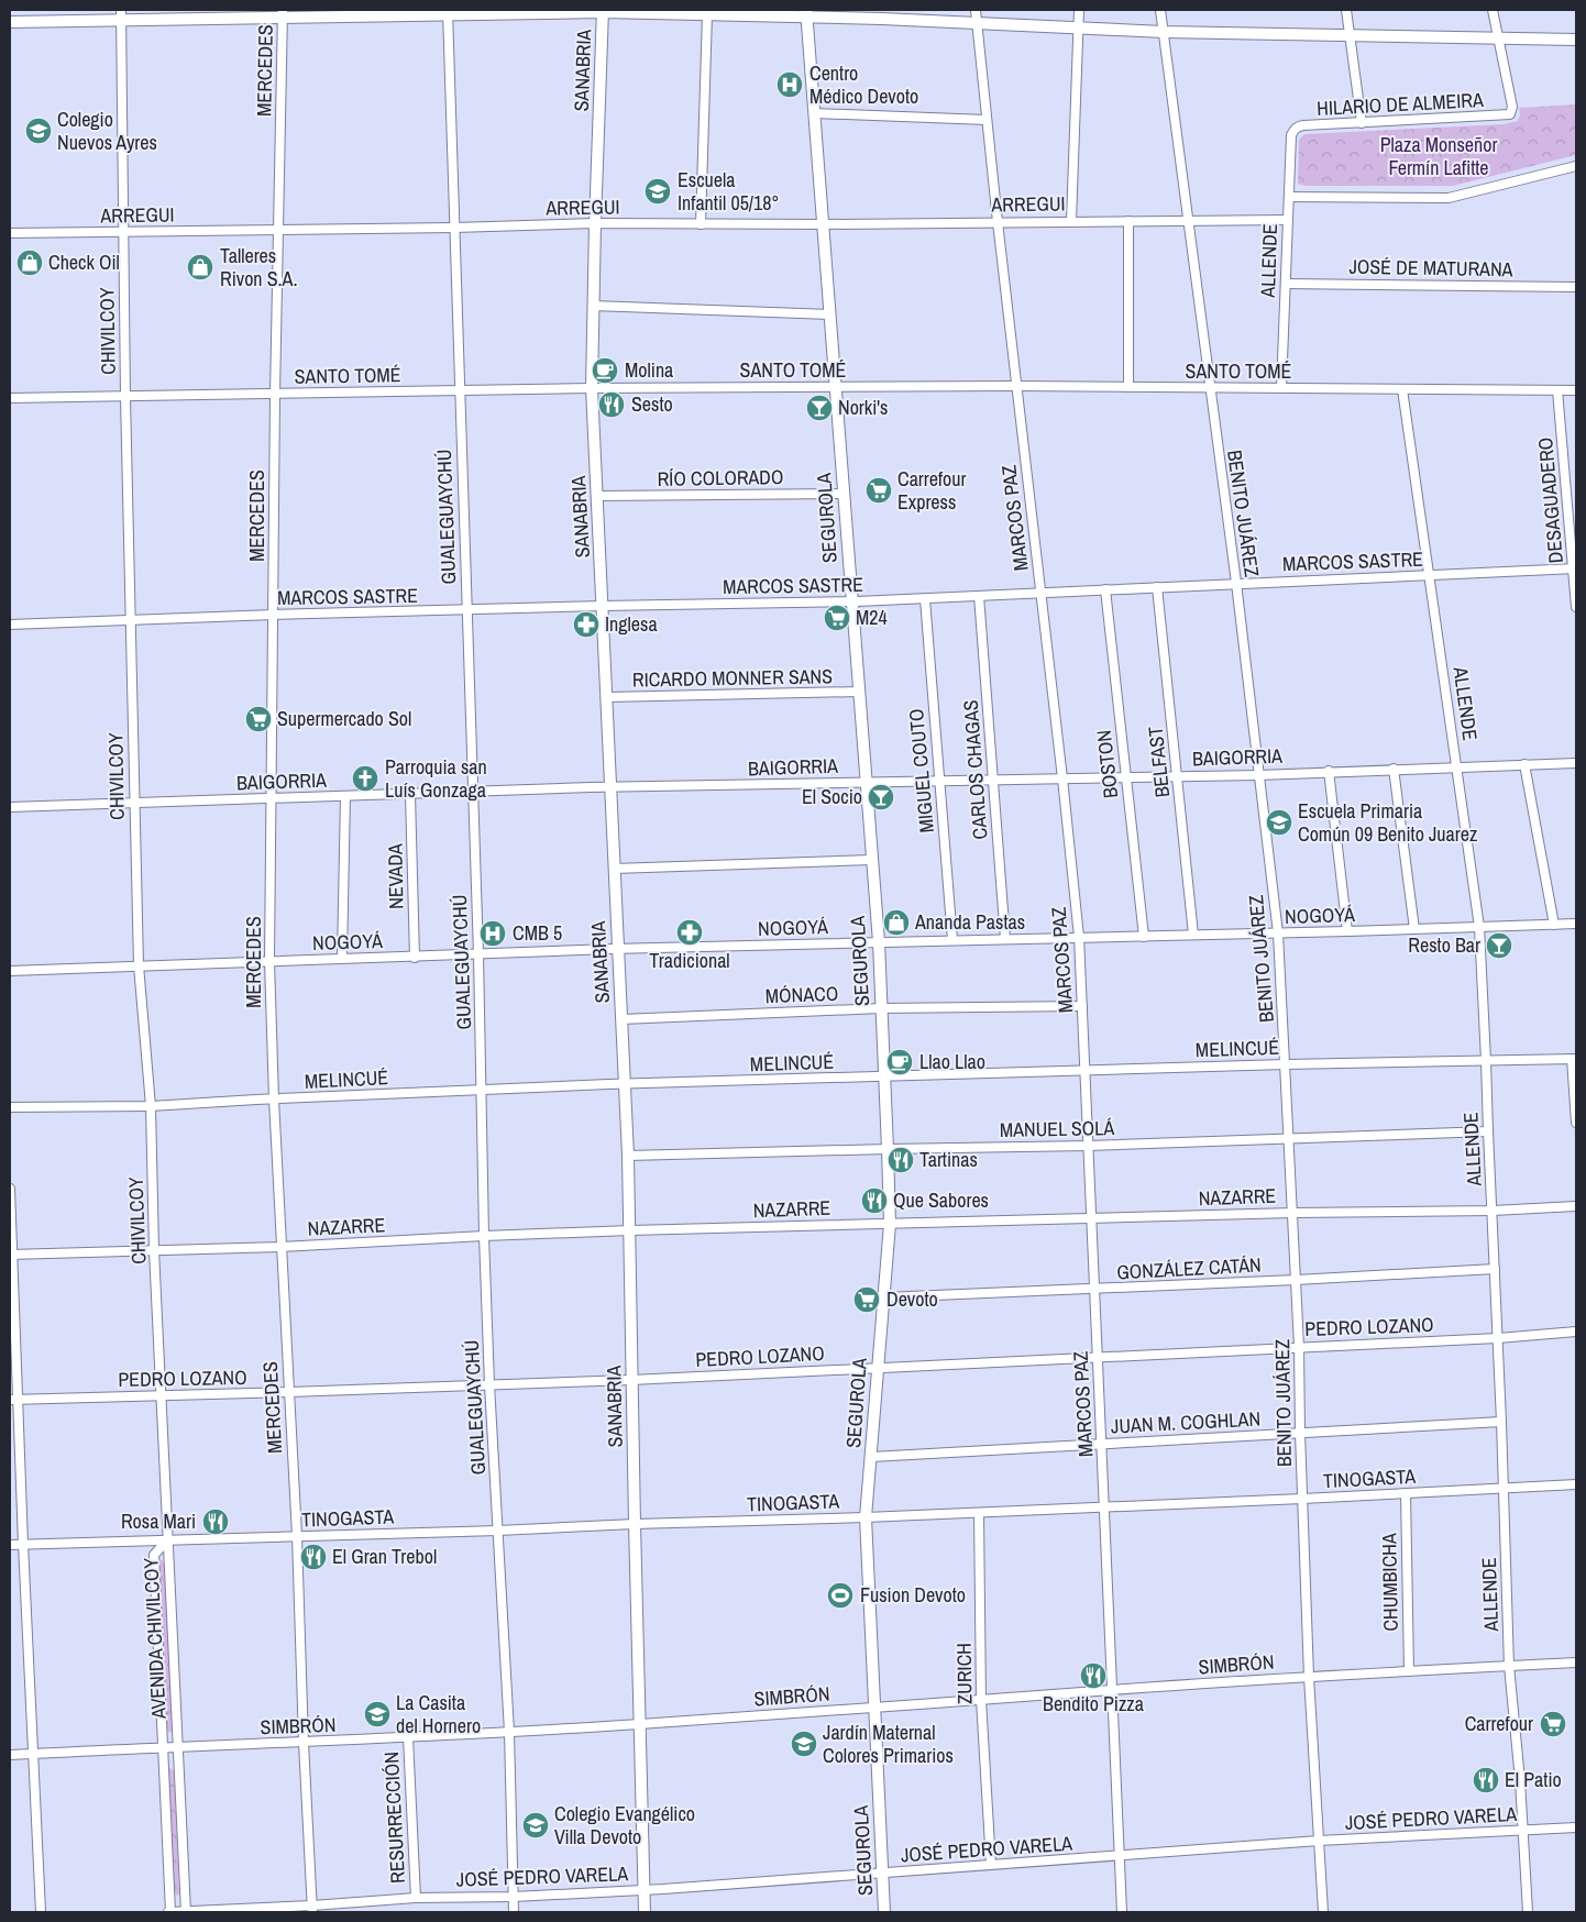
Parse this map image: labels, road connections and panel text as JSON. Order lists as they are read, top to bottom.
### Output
{
  "streets": {
    "street": [
      "MERCEDES",
      "SANABRIA",
      "HILARIO DE ALMEIRA",
      "ARREGUI",
      "ALLENDE",
      "JOSÉ DE MATURANA",
      "CHIVILCOY",
      "SANTO TOMÉ",
      "RÍO COLORADO",
      "DESAGUADERO",
      "BENITO JUÁREZ",
      "GUALEGUAYCHÚ",
      "SEGUROLA",
      "MARCOS PAZ",
      "MARCOS SASTRE",
      "RICARDO MONNER SANS",
      "BAIGORRIA",
      "BELFAST",
      "BOSTON",
      "CARLOS CHAGAS",
      "MIGUEL COUTO",
      "NEVADA",
      "NOGOYÁ",
      "MÓNACO",
      "MELINCUÉ",
      "MANUEL SOLÁ",
      "NAZARRE",
      "GONZÁLEZ CATÁN",
      "PEDRO LOZANO",
      "JUAN M. COGHLAN",
      "TINOGASTA",
      "CHUMBICHA",
      "AVENIDA CHIVILCOY",
      "SIMBRÓN",
      "ZURICH",
      "RESURRECCIÓN",
      "JOSÉ PEDRO VARELA"
    ]
  },
  "crossings": [
    ["MERCEDES", "ARREGUI"],
    ["MERCEDES", "SANTO TOMÉ"],
    ["MERCEDES", "MARCOS SASTRE"],
    ["MERCEDES", "BAIGORRIA"],
    ["MERCEDES", "NOGOYÁ"],
    ["MERCEDES", "MELINCUÉ"],
    ["MERCEDES", "NAZARRE"],
    ["MERCEDES", "PEDRO LOZANO"],
    ["MERCEDES", "TINOGASTA"],
    ["MERCEDES", "SIMBRÓN"],
    ["MERCEDES", "JOSÉ PEDRO VARELA"],
    ["SANABRIA", "ARREGUI"],
    ["SANABRIA", "SANTO TOMÉ"],
    ["SANABRIA", "RÍO COLORADO"],
    ["SANABRIA", "MARCOS SASTRE"],
    ["SANABRIA", "RICARDO MONNER SANS"],
    ["SANABRIA", "BAIGORRIA"],
    ["SANABRIA", "NOGOYÁ"],
    ["SANABRIA", "MÓNACO"],
    ["SANABRIA", "MELINCUÉ"],
    ["SANABRIA", "MANUEL SOLÁ"],
    ["SANABRIA", "NAZARRE"],
    ["SANABRIA", "PEDRO LOZANO"],
    ["SANABRIA", "TINOGASTA"],
    ["SANABRIA", "SIMBRÓN"],
    ["SANABRIA", "JOSÉ PEDRO VARELA"],
    ["HILARIO DE ALMEIRA", "ALLENDE"],
    ["ARREGUI", "ALLENDE"],
    ["ARREGUI", "CHIVILCOY"],
    ["ARREGUI", "BENITO JUÁREZ"],
    ["ARREGUI", "GUALEGUAYCHÚ"],
    ["ARREGUI", "SEGUROLA"],
    ["ARREGUI", "MARCOS PAZ"],
    ["ALLENDE", "JOSÉ DE MATURANA"],
    ["ALLENDE", "SANTO TOMÉ"],
    ["ALLENDE", "MARCOS SASTRE"],
    ["ALLENDE", "BAIGORRIA"],
    ["ALLENDE", "NOGOYÁ"],
    ["ALLENDE", "MELINCUÉ"],
    ["ALLENDE", "MANUEL SOLÁ"],
    ["ALLENDE", "NAZARRE"],
    ["ALLENDE", "GONZÁLEZ CATÁN"],
    ["ALLENDE", "PEDRO LOZANO"],
    ["ALLENDE", "JUAN M. COGHLAN"],
    ["ALLENDE", "TINOGASTA"],
    ["ALLENDE", "SIMBRÓN"],
    ["ALLENDE", "JOSÉ PEDRO VARELA"],
    ["CHIVILCOY", "SANTO TOMÉ"],
    ["CHIVILCOY", "MARCOS SASTRE"],
    ["CHIVILCOY", "BAIGORRIA"],
    ["CHIVILCOY", "NOGOYÁ"],
    ["CHIVILCOY", "MELINCUÉ"],
    ["CHIVILCOY", "NAZARRE"],
    ["CHIVILCOY", "PEDRO LOZANO"],
    ["CHIVILCOY", "TINOGASTA"],
    ["CHIVILCOY", "AVENIDA CHIVILCOY"],
    ["SANTO TOMÉ", "DESAGUADERO"],
    ["SANTO TOMÉ", "BENITO JUÁREZ"],
    ["SANTO TOMÉ", "GUALEGUAYCHÚ"],
    ["SANTO TOMÉ", "SEGUROLA"],
    ["SANTO TOMÉ", "MARCOS PAZ"],
    ["RÍO COLORADO", "SEGUROLA"],
    ["DESAGUADERO", "MARCOS SASTRE"],
    ["BENITO JUÁREZ", "MARCOS SASTRE"],
    ["BENITO JUÁREZ", "BAIGORRIA"],
    ["BENITO JUÁREZ", "NOGOYÁ"],
    ["BENITO JUÁREZ", "MELINCUÉ"],
    ["BENITO JUÁREZ", "MANUEL SOLÁ"],
    ["BENITO JUÁREZ", "NAZARRE"],
    ["BENITO JUÁREZ", "GONZÁLEZ CATÁN"],
    ["BENITO JUÁREZ", "PEDRO LOZANO"],
    ["BENITO JUÁREZ", "JUAN M. COGHLAN"],
    ["BENITO JUÁREZ", "TINOGASTA"],
    ["BENITO JUÁREZ", "SIMBRÓN"],
    ["BENITO JUÁREZ", "JOSÉ PEDRO VARELA"],
    ["GUALEGUAYCHÚ", "MARCOS SASTRE"],
    ["GUALEGUAYCHÚ", "BAIGORRIA"],
    ["GUALEGUAYCHÚ", "NOGOYÁ"],
    ["GUALEGUAYCHÚ", "MELINCUÉ"],
    ["GUALEGUAYCHÚ", "NAZARRE"],
    ["GUALEGUAYCHÚ", "PEDRO LOZANO"],
    ["GUALEGUAYCHÚ", "TINOGASTA"],
    ["GUALEGUAYCHÚ", "SIMBRÓN"],
    ["GUALEGUAYCHÚ", "JOSÉ PEDRO VARELA"],
    ["SEGUROLA", "MARCOS SASTRE"],
    ["SEGUROLA", "RICARDO MONNER SANS"],
    ["SEGUROLA", "BAIGORRIA"],
    ["SEGUROLA", "NOGOYÁ"],
    ["SEGUROLA", "MÓNACO"],
    ["SEGUROLA", "MELINCUÉ"],
    ["SEGUROLA", "MANUEL SOLÁ"],
    ["SEGUROLA", "NAZARRE"],
    ["SEGUROLA", "GONZÁLEZ CATÁN"],
    ["SEGUROLA", "PEDRO LOZANO"],
    ["SEGUROLA", "JUAN M. COGHLAN"],
    ["SEGUROLA", "TINOGASTA"],
    ["SEGUROLA", "SIMBRÓN"],
    ["SEGUROLA", "JOSÉ PEDRO VARELA"],
    ["MARCOS PAZ", "MARCOS SASTRE"],
    ["MARCOS PAZ", "BAIGORRIA"],
    ["MARCOS PAZ", "NOGOYÁ"],
    ["MARCOS PAZ", "MÓNACO"],
    ["MARCOS PAZ", "MELINCUÉ"],
    ["MARCOS PAZ", "MANUEL SOLÁ"],
    ["MARCOS PAZ", "NAZARRE"],
    ["MARCOS PAZ", "GONZÁLEZ CATÁN"],
    ["MARCOS PAZ", "PEDRO LOZANO"],
    ["MARCOS PAZ", "JUAN M. COGHLAN"],
    ["MARCOS PAZ", "TINOGASTA"],
    ["MARCOS PAZ", "SIMBRÓN"],
    ["MARCOS PAZ", "JOSÉ PEDRO VARELA"],
    ["MARCOS SASTRE", "BELFAST"],
    ["MARCOS SASTRE", "BOSTON"],
    ["MARCOS SASTRE", "CARLOS CHAGAS"],
    ["MARCOS SASTRE", "MIGUEL COUTO"],
    ["BAIGORRIA", "BELFAST"],
    ["BAIGORRIA", "BOSTON"],
    ["BAIGORRIA", "CARLOS CHAGAS"],
    ["BAIGORRIA", "MIGUEL COUTO"],
    ["BAIGORRIA", "NEVADA"],
    ["BELFAST", "NOGOYÁ"],
    ["BOSTON", "NOGOYÁ"],
    ["CARLOS CHAGAS", "NOGOYÁ"],
    ["MIGUEL COUTO", "NOGOYÁ"],
    ["NEVADA", "NOGOYÁ"],
    ["TINOGASTA", "CHUMBICHA"],
    ["TINOGASTA", "AVENIDA CHIVILCOY"],
    ["TINOGASTA", "ZURICH"],
    ["CHUMBICHA", "SIMBRÓN"],
    ["AVENIDA CHIVILCOY", "SIMBRÓN"],
    ["AVENIDA CHIVILCOY", "JOSÉ PEDRO VARELA"],
    ["SIMBRÓN", "ZURICH"],
    ["SIMBRÓN", "RESURRECCIÓN"],
    ["ZURICH", "JOSÉ PEDRO VARELA"],
    ["RESURRECCIÓN", "JOSÉ PEDRO VARELA"]
  ],
  "parks": ["Plaza Monseñor Fermín Lafitte"],
  "places": {
    "hospital": ["Centro Médico Devoto", "CMB 5"],
    "school or university": [
      "Colegio Nuevos Ayres",
      "Escuela Infantil 05/18°",
      "Escuela Primaria Común 09 Benito Juarez",
      "La Casita del Hornero",
      "Jardín Maternal Colores Primarios",
      "Colegio Evangélico Villa Devoto"
    ],
    "shop": ["Check Oil", "Talleres Rivon S.A.", "Ananda Pastas"],
    "cafe": ["Molina", "Llao Llao"],
    "restaurant": [
      "Sesto",
      "Tartinas",
      "Que Sabores",
      "Rosa Mari",
      "El Gran Trebol",
      "Bendito Pizza",
      "El Patio"
    ],
    "bar": ["Norki's", "El Socio", "Resto Bar"],
    "supermarket": [
      "Carrefour Express",
      "M24",
      "Supermercado Sol",
      "Devoto",
      "Carrefour"
    ],
    "pharmacy": ["Inglesa", "Tradicional"],
    "church": ["Parroquia san Luís Gonzaga"],
    "sports": ["Fusion Devoto"]
  }
}
